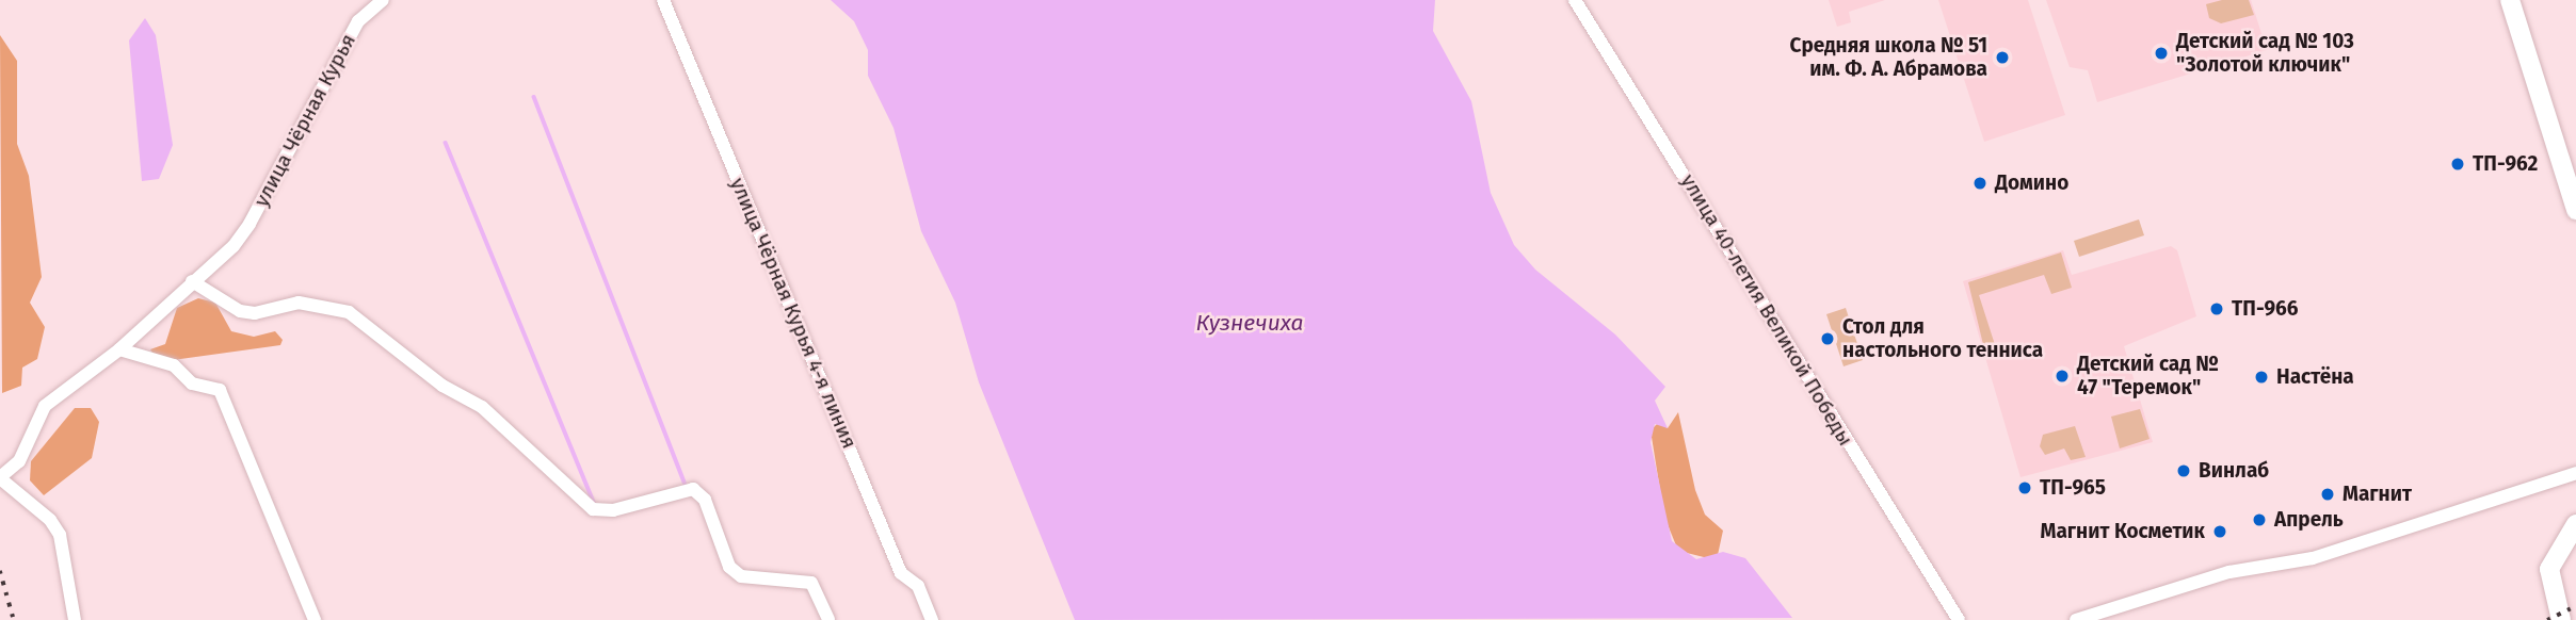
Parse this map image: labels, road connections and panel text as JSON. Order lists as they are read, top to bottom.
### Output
{
  "streets": {
    "street": ["улица Чёрная Курья", "улица 40-летия Великой Победы", "улица Чёрная Курья 4-я линия"]
  },
  "water": ["Кузнечиха"],
  "places": [
    "Детский сад № 103 \"Золотой ключик\"",
    "Средняя школа № 51 им. Ф. А. Абрамова",
    "ТП-962",
    "Домино",
    "ТП-966",
    "Стол для настольного тенниса",
    "Детский сад № 47 \"Теремок\"",
    "Настёна",
    "Винлаб",
    "ТП-965",
    "Магнит",
    "Апрель",
    "Магнит Косметик"
  ]
}
